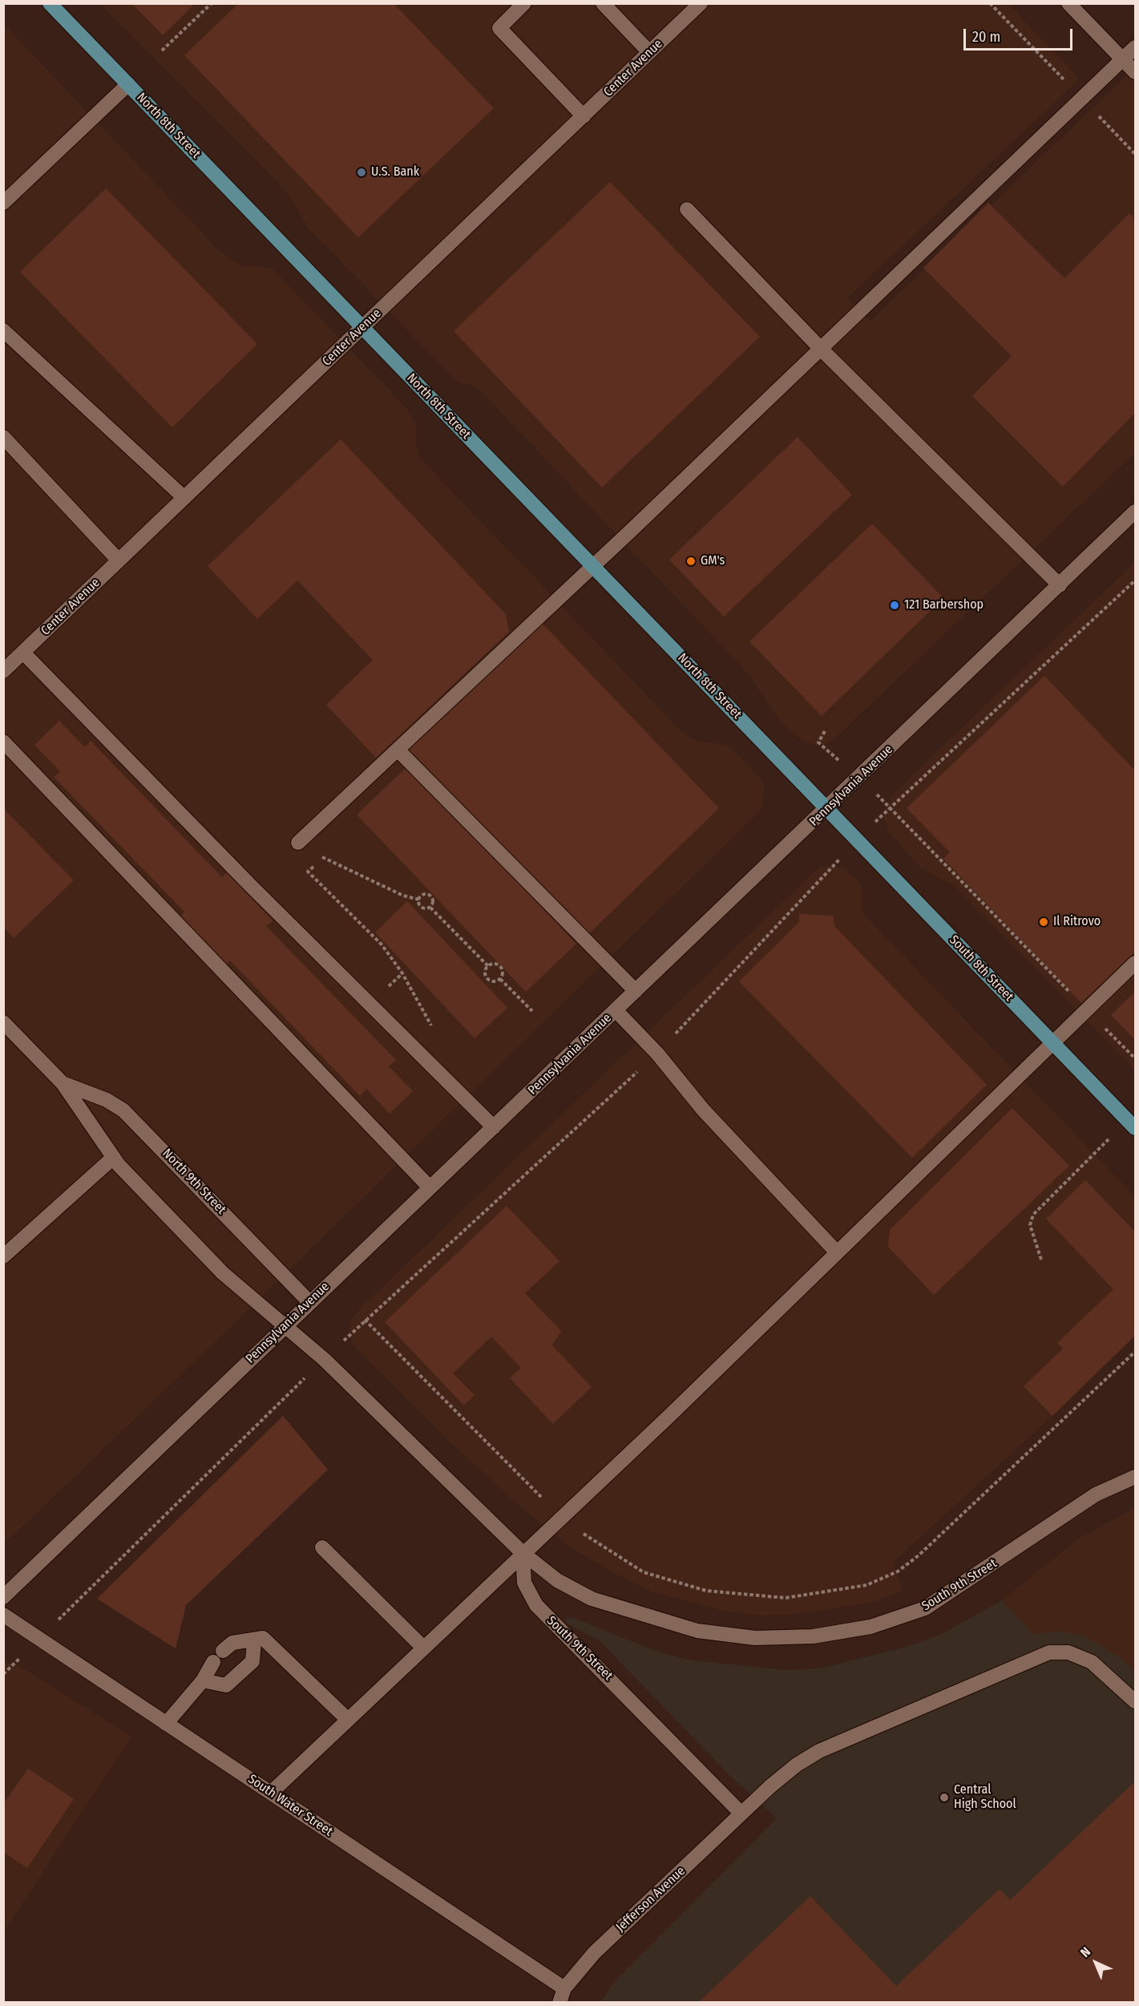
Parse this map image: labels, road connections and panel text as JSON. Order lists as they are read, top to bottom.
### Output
{
  "streets": {
    "main road": ["North 8th Street", "South 8th Street"],
    "street": [
      "Center Avenue",
      "Pennsylvania Avenue",
      "North 9th Street",
      "South 9th Street",
      "South Water Street",
      "Jefferson Avenue"
    ]
  },
  "crossings": [
    ["Center Avenue", "North 8th Street"],
    ["North 8th Street", "Pennsylvania Avenue"],
    ["North 8th Street", "South 8th Street"],
    ["Pennsylvania Avenue", "South 8th Street"],
    ["Pennsylvania Avenue", "North 9th Street"],
    ["Pennsylvania Avenue", "South 9th Street"],
    ["North 9th Street", "South 9th Street"],
    ["South 9th Street", "Jefferson Avenue"],
    ["South Water Street", "Jefferson Avenue"]
  ],
  "places": [
    "U.S. Bank",
    "GM's",
    "121 Barbershop",
    "Il Ritrovo",
    "Central High School"
  ],
  "scale_bar": "20 m",
  "north": "top left"
}
